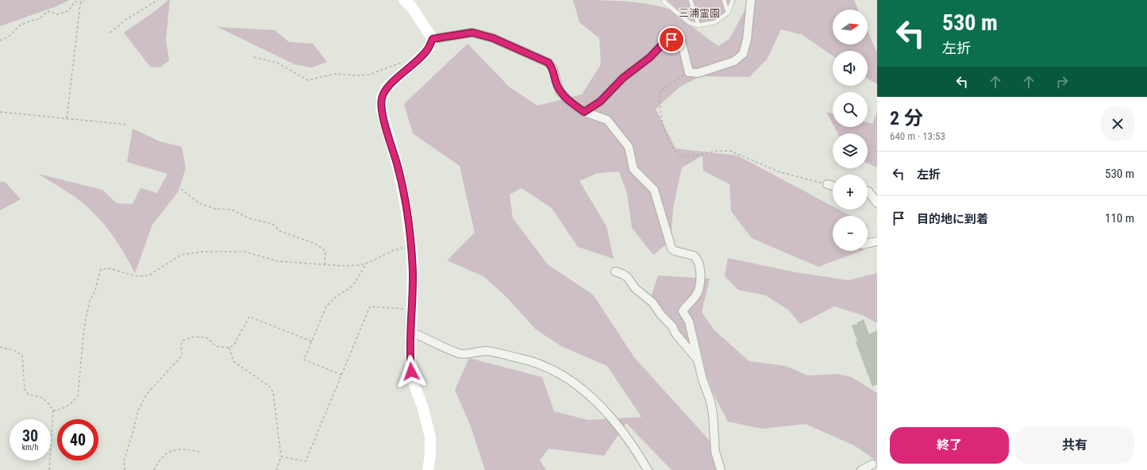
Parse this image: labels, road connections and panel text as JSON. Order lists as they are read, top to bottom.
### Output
{
  "parks": ["三浦霊園"],
  "north": "right",
  "page": {
    "turn": ["530 m", "左折"],
    "map_buttons": ["+", "−"],
    "heading": ["2 分", "640 m · 13:53"],
    "list": [
      {
        "name": "左折",
        "value": "530 m"
      },
      {
        "name": "目的地に到着",
        "value": "110 m"
      }
    ],
    "speed": "30 km/h",
    "limit": "40",
    "buttons": ["終了", "共有"]
  }
}
